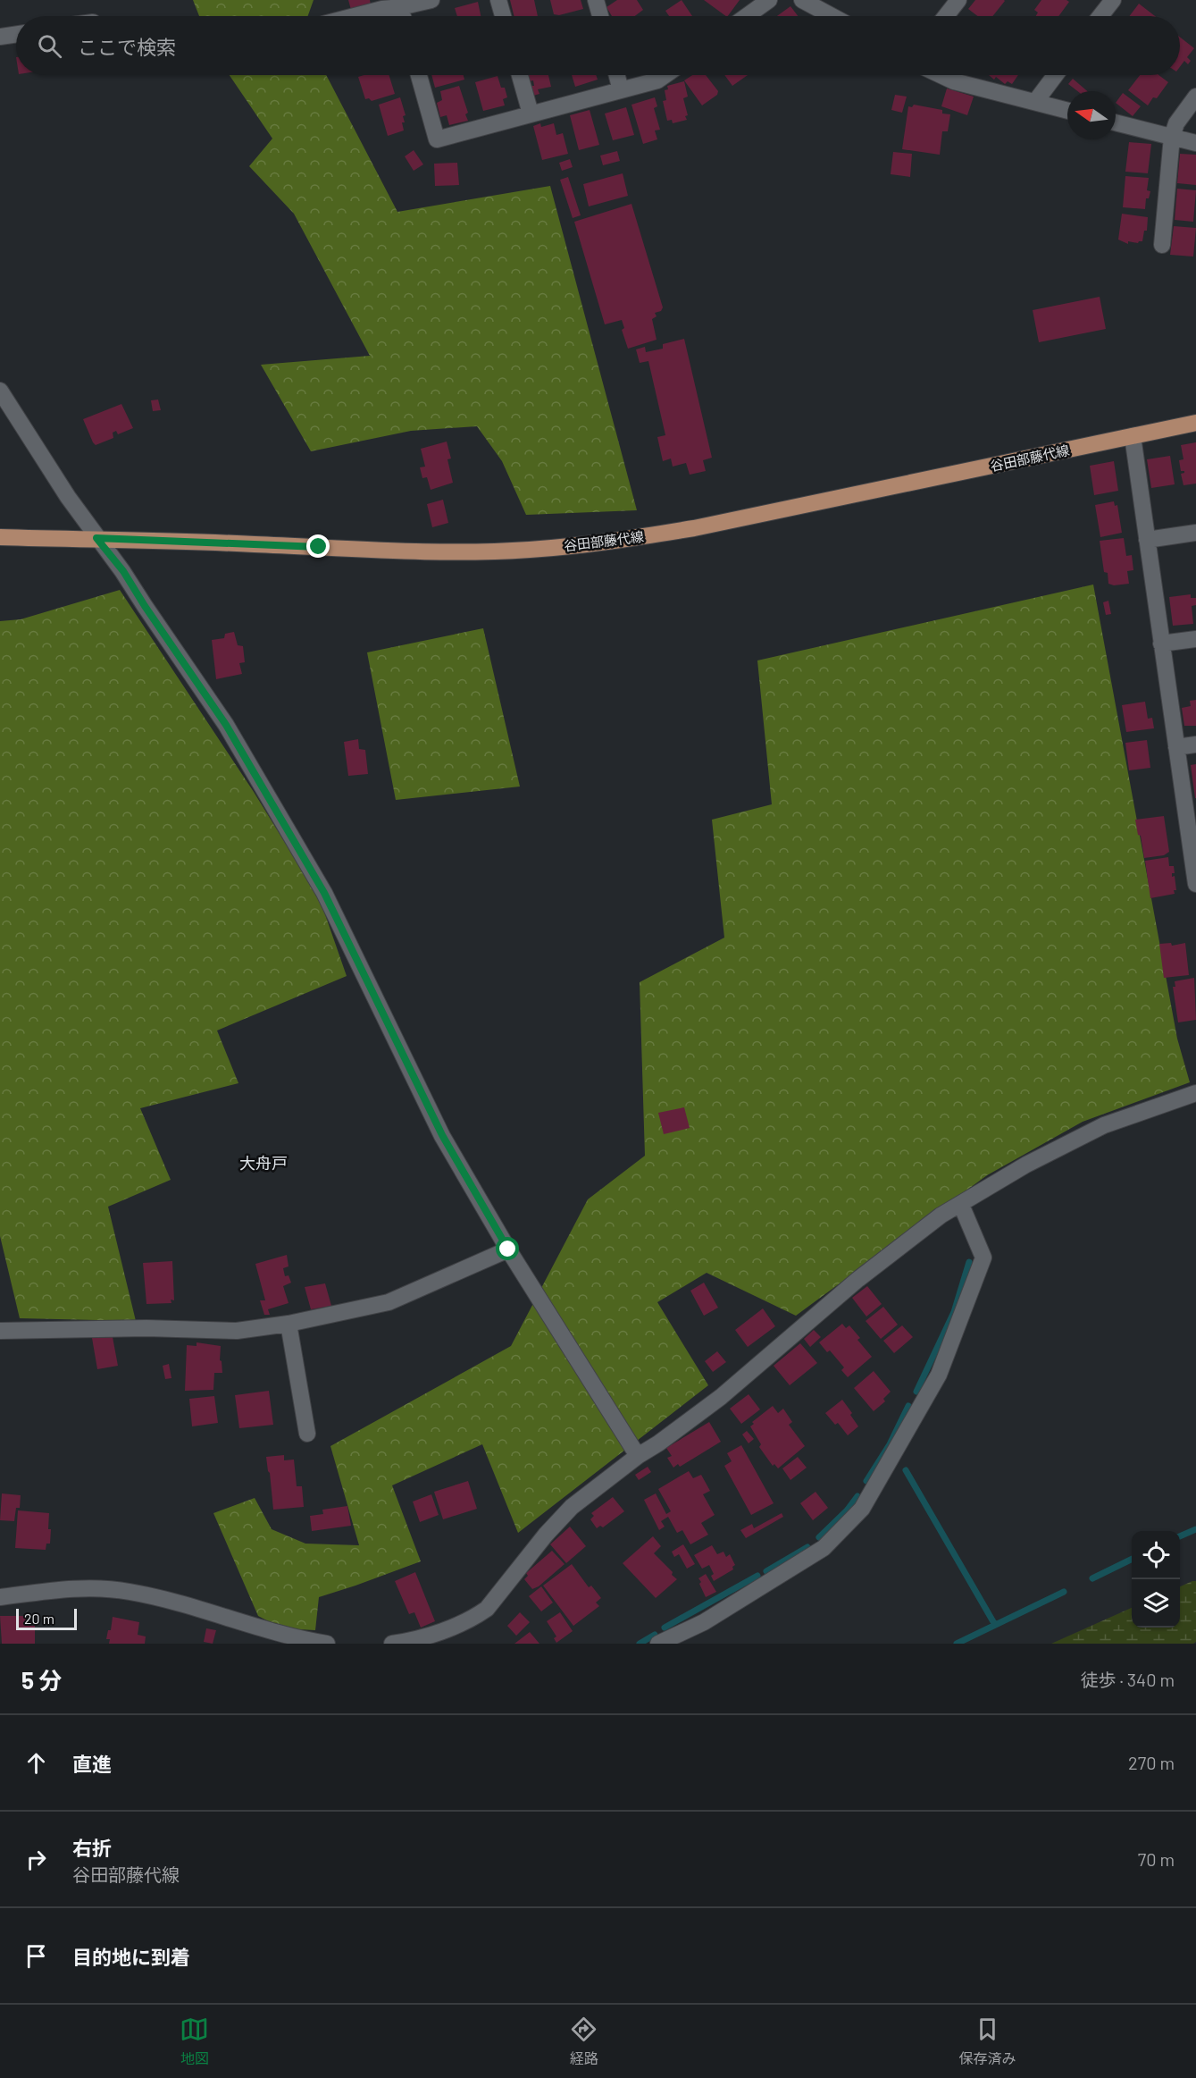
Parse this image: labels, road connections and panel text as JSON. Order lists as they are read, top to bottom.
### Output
{
  "streets": {
    "main road": ["谷田部藤代線"]
  },
  "districts": ["大舟戸"],
  "scale_bar": "20 m",
  "north": "left",
  "page": {
    "search": "ここで検索",
    "scale": "20 m",
    "heading": ["5 分", "徒歩 · 340 m"],
    "list": [
      ["直進", "270 m"],
      ["右折", "谷田部藤代線", "70 m"],
      "目的地に到着"
    ],
    "nav": ["地図", "経路", "保存済み"]
  }
}
